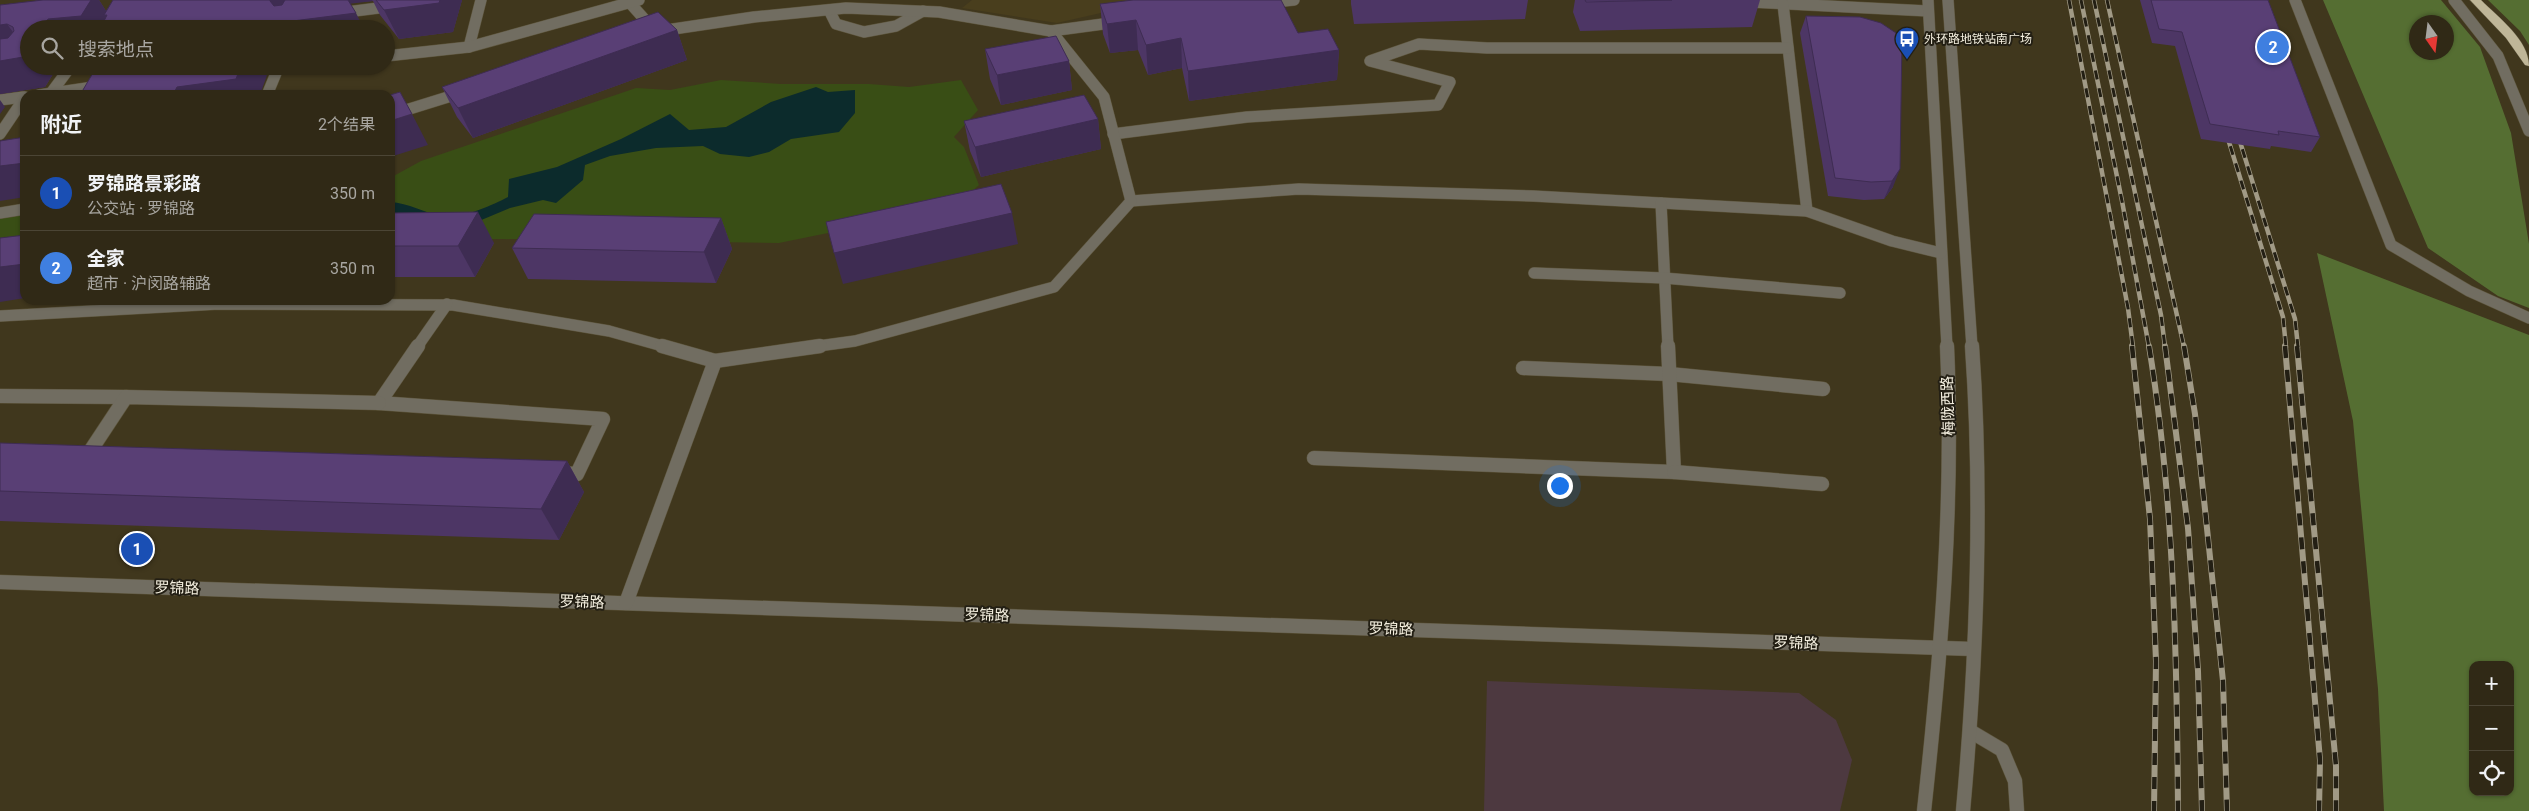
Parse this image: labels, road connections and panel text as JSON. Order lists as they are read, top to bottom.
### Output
{
  "streets": {
    "street": ["梅陇西路", "罗锦路"]
  },
  "crossings": [
    ["梅陇西路", "罗锦路"]
  ],
  "places": {
    "bus stop": ["外环路地铁站南广场"]
  },
  "north": "bottom",
  "page": {
    "search": "搜索地点",
    "pins": ["2", "1"],
    "heading": ["附近", "2个结果"],
    "list": [
      {
        "mark": "1",
        "name": "罗锦路景彩路",
        "note": "公交站 · 罗锦路",
        "value": "350 m"
      },
      {
        "mark": "2",
        "name": "全家",
        "note": "超市 · 沪闵路辅路",
        "value": "350 m"
      }
    ],
    "map_buttons": ["+", "−"]
  }
}
